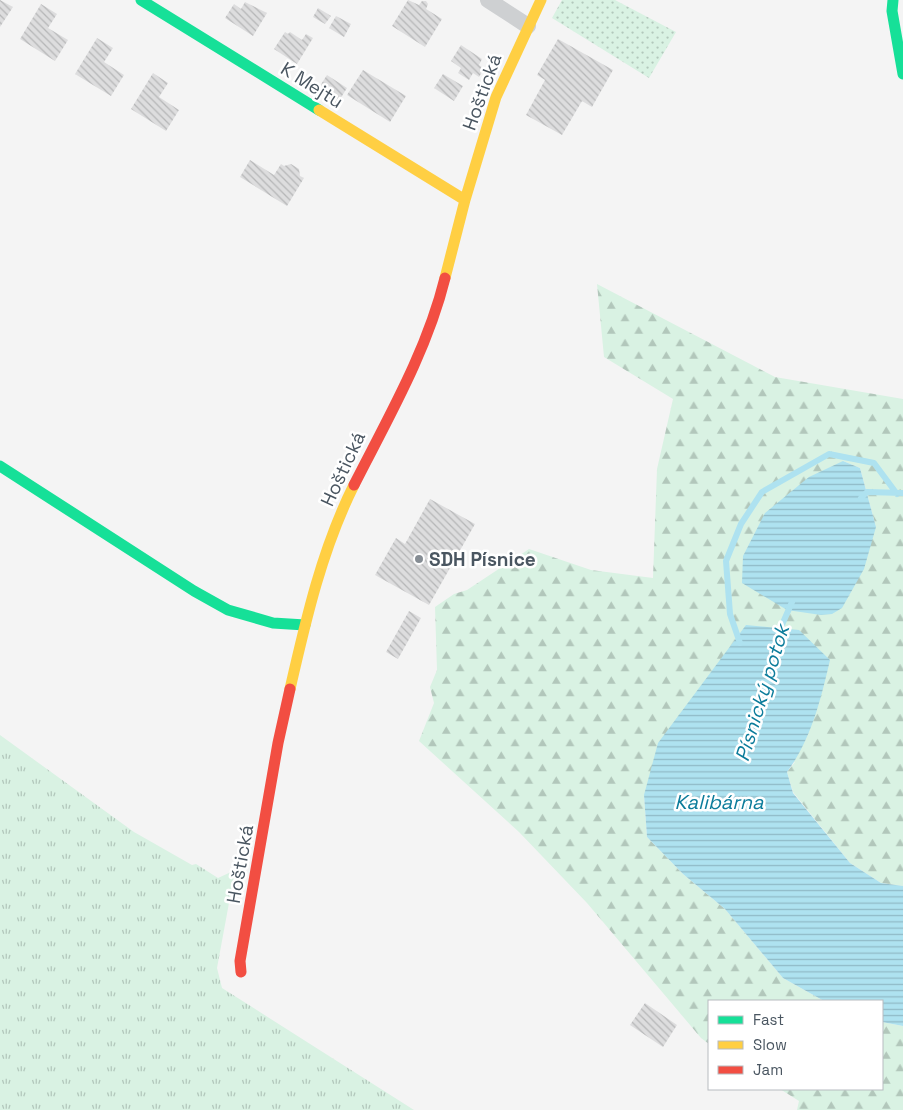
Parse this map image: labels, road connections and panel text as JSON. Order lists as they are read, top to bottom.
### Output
{
  "streets": {
    "street": ["K Mejtu", "Hoštická"]
  },
  "crossings": [
    ["K Mejtu", "Hoštická"]
  ],
  "water": ["Písnický potok", "Kalibárna"],
  "places": ["SDH Písnice"],
  "legend": ["Fast", "Slow", "Jam"]
}
